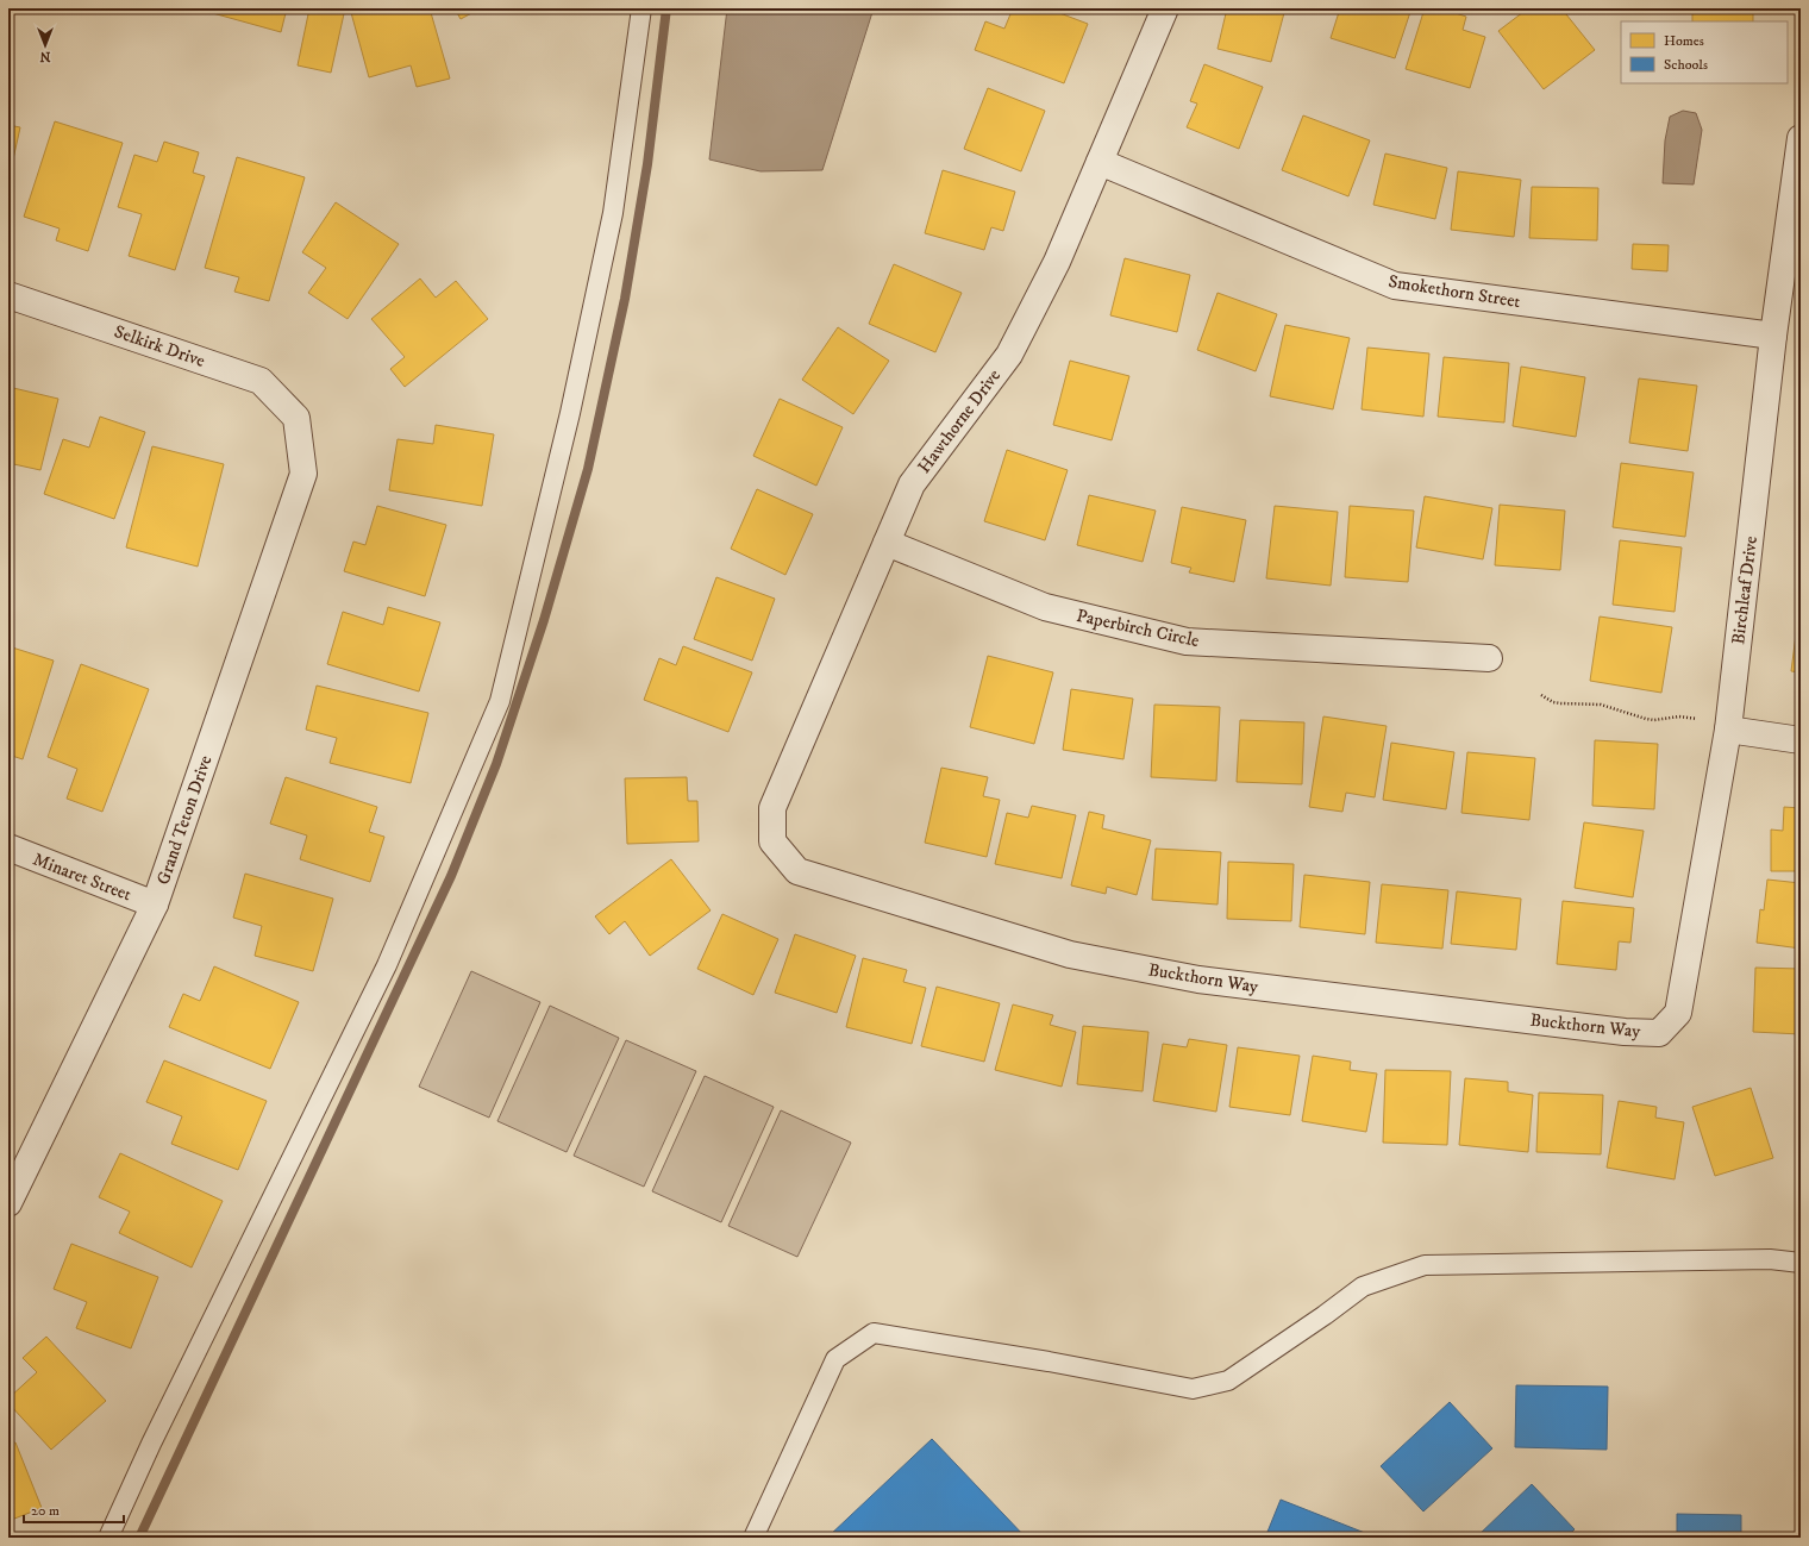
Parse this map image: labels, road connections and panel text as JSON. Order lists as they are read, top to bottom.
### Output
{
  "streets": {
    "street": [
      "Smokethorn Street",
      "Selkirk Drive",
      "Hawthorne Drive",
      "Birchleaf Drive",
      "Paperbirch Circle",
      "Grand Teton Drive",
      "Minaret Street",
      "Buckthorn Way"
    ]
  },
  "crossings": [
    ["Smokethorn Street", "Hawthorne Drive"],
    ["Smokethorn Street", "Birchleaf Drive"],
    ["Selkirk Drive", "Grand Teton Drive"],
    ["Hawthorne Drive", "Paperbirch Circle"],
    ["Hawthorne Drive", "Buckthorn Way"],
    ["Birchleaf Drive", "Buckthorn Way"],
    ["Grand Teton Drive", "Minaret Street"]
  ],
  "legend": ["Homes", "Schools"],
  "scale_bar": "20 m",
  "north": "bottom"
}
